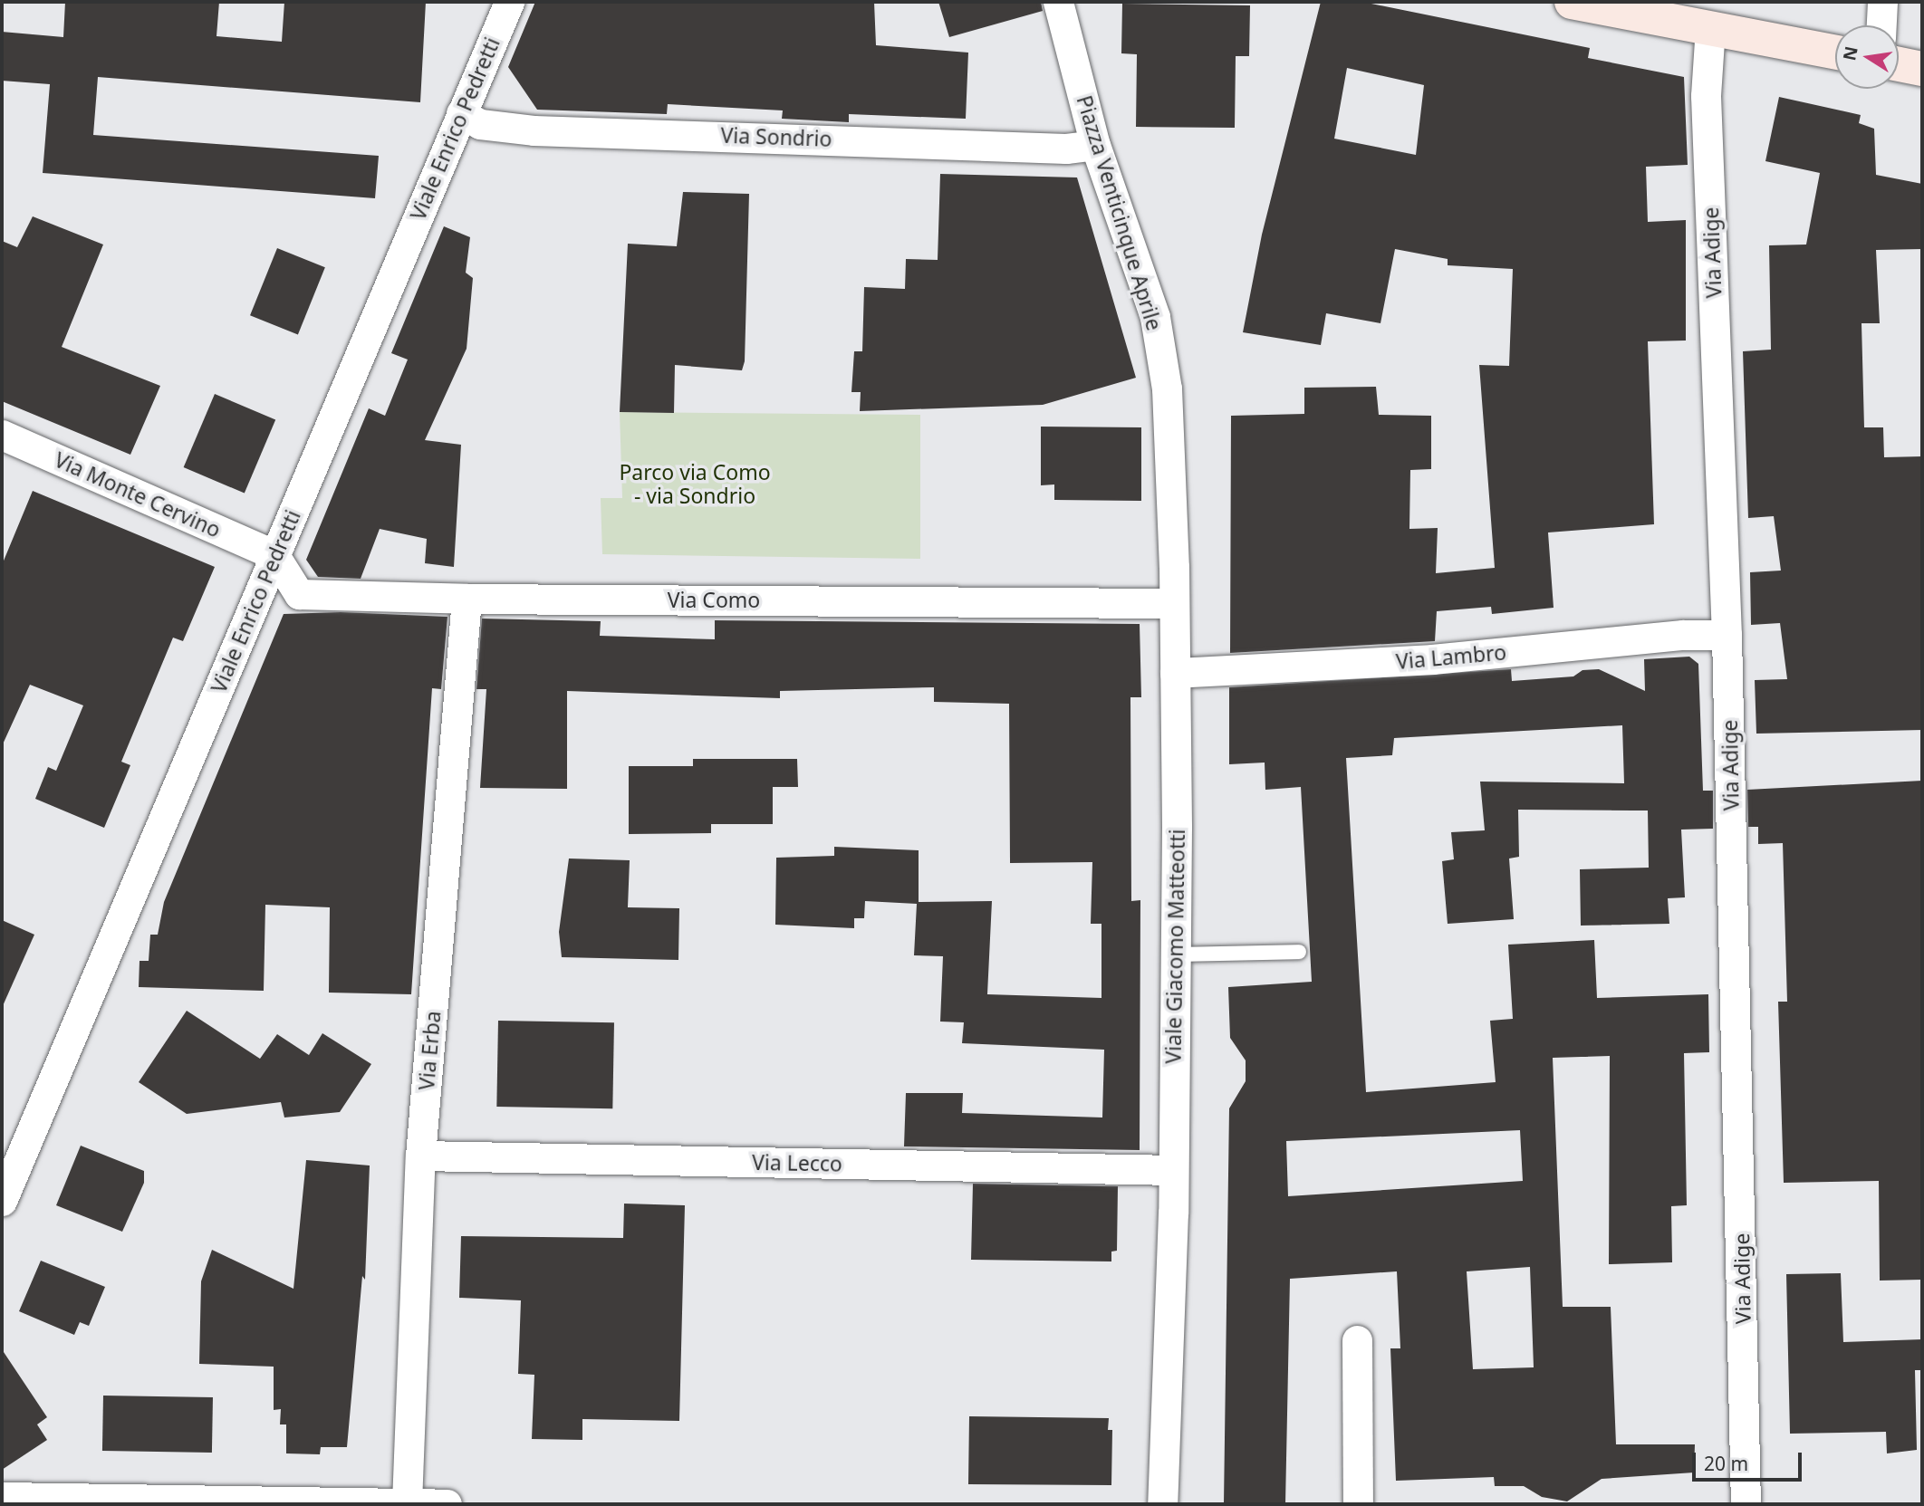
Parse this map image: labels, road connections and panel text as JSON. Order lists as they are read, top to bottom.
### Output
{
  "streets": {
    "street": [
      "Viale Enrico Pedretti",
      "Via Sondrio",
      "Piazza Venticinque Aprile",
      "Via Adige",
      "Via Monte Cervino",
      "Via Como",
      "Via Lambro",
      "Viale Giacomo Matteotti",
      "Via Erba",
      "Via Lecco"
    ]
  },
  "crossings": [
    ["Viale Enrico Pedretti", "Via Sondrio"],
    ["Viale Enrico Pedretti", "Via Monte Cervino"],
    ["Viale Enrico Pedretti", "Via Como"],
    ["Via Sondrio", "Piazza Venticinque Aprile"],
    ["Piazza Venticinque Aprile", "Viale Giacomo Matteotti"],
    ["Via Adige", "Via Lambro"],
    ["Via Monte Cervino", "Via Como"],
    ["Via Como", "Viale Giacomo Matteotti"],
    ["Via Como", "Via Erba"],
    ["Via Lambro", "Viale Giacomo Matteotti"],
    ["Viale Giacomo Matteotti", "Via Lecco"],
    ["Via Erba", "Via Lecco"]
  ],
  "parks": ["Parco via Como - via Sondrio"],
  "scale_bar": "20 m",
  "north": "left"
}
